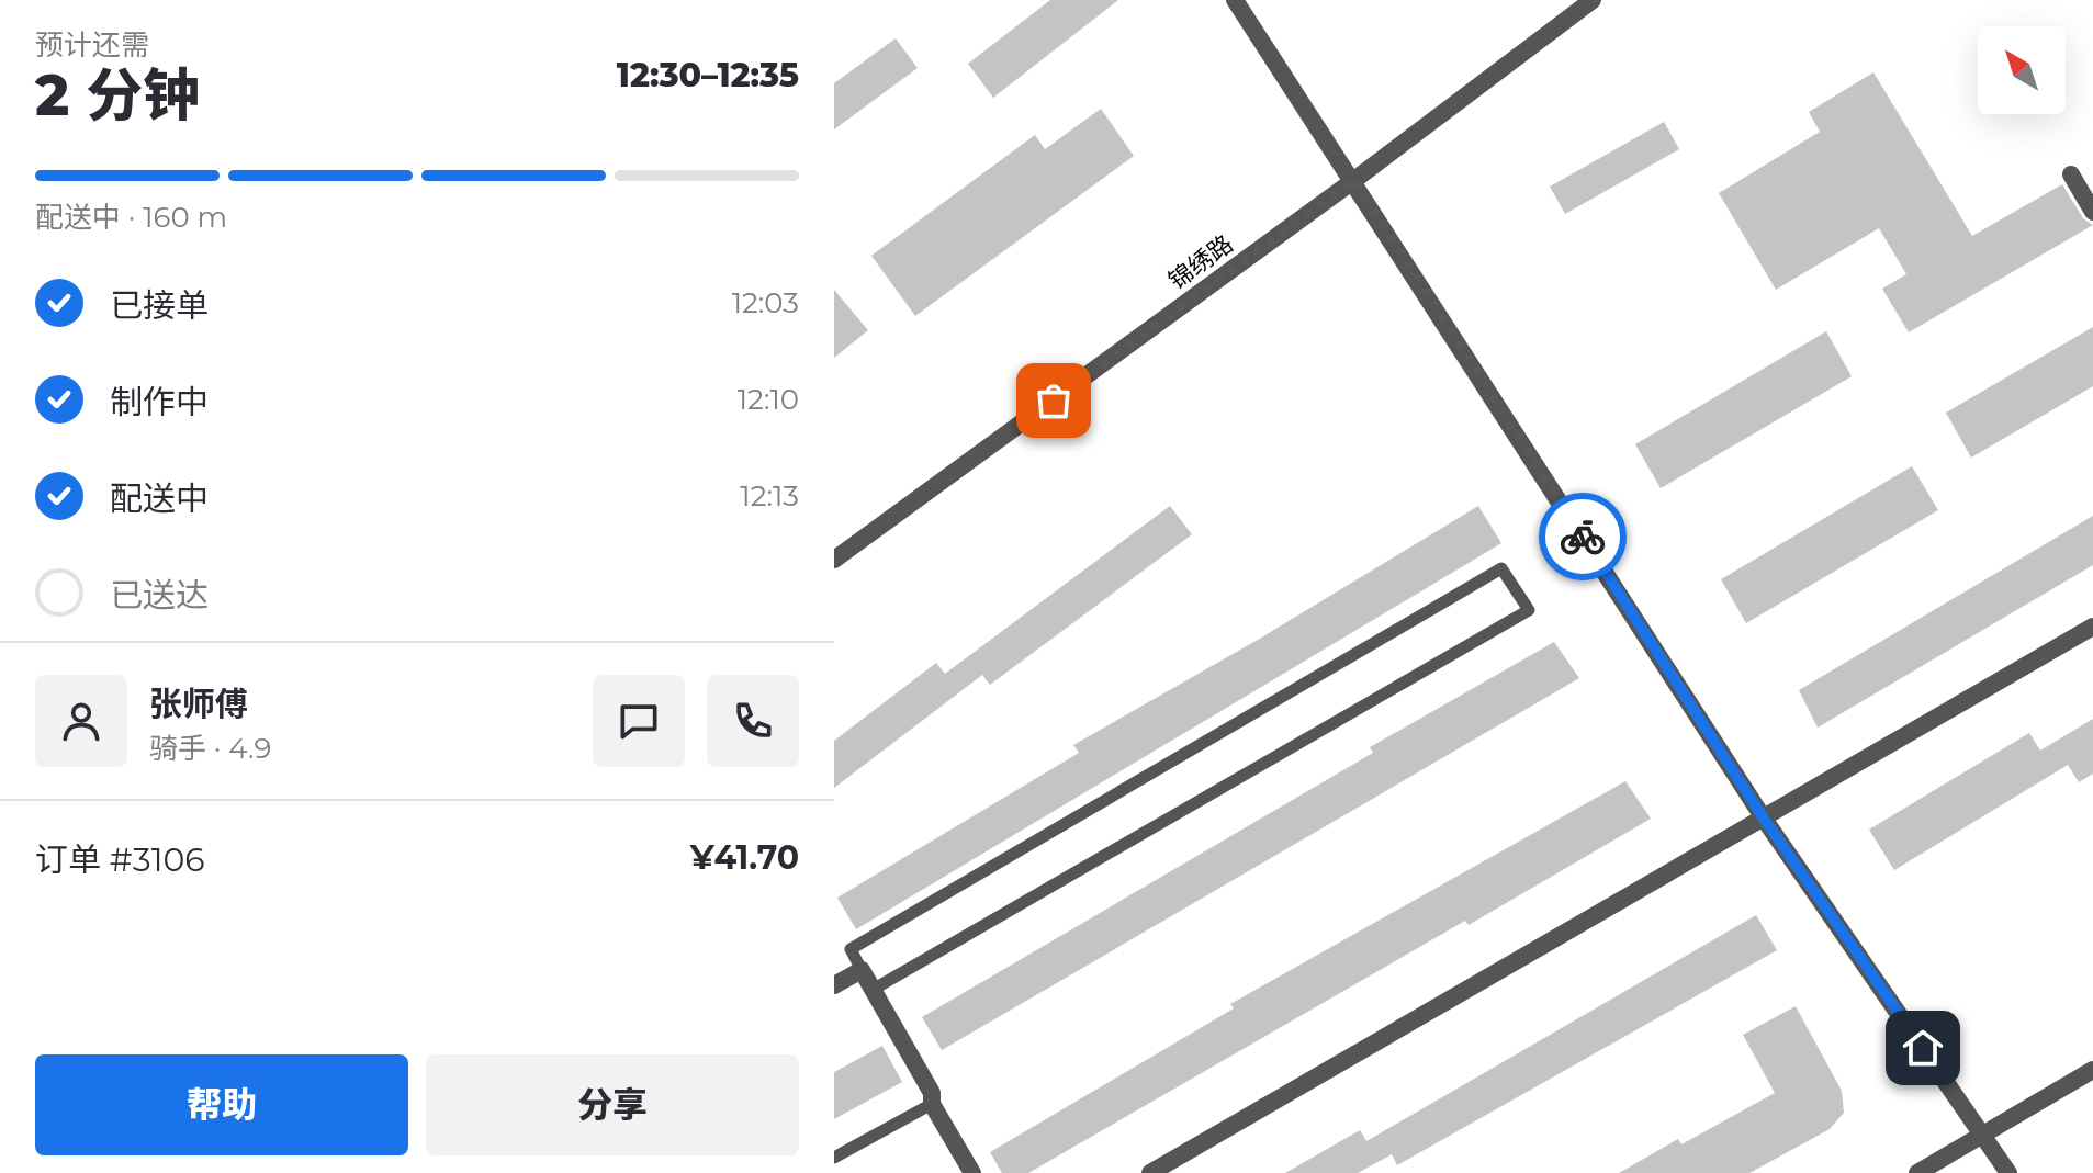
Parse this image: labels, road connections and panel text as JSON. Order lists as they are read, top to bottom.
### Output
{
  "streets": {
    "street": ["锦绣路"]
  },
  "north": "top left",
  "page": {
    "heading": ["2 分钟", "预计还需", "12:30–12:35"],
    "panel": [
      "张师傅",
      "骑手 · 4.9",
      "订单 #3106",
      "¥41.70"
    ],
    "bar": "配送中 · 160 m",
    "list": [
      ["已接单", "12:03"],
      ["制作中", "12:10"],
      ["配送中", "12:13"],
      "已送达"
    ],
    "buttons": ["帮助", "分享"]
  }
}
